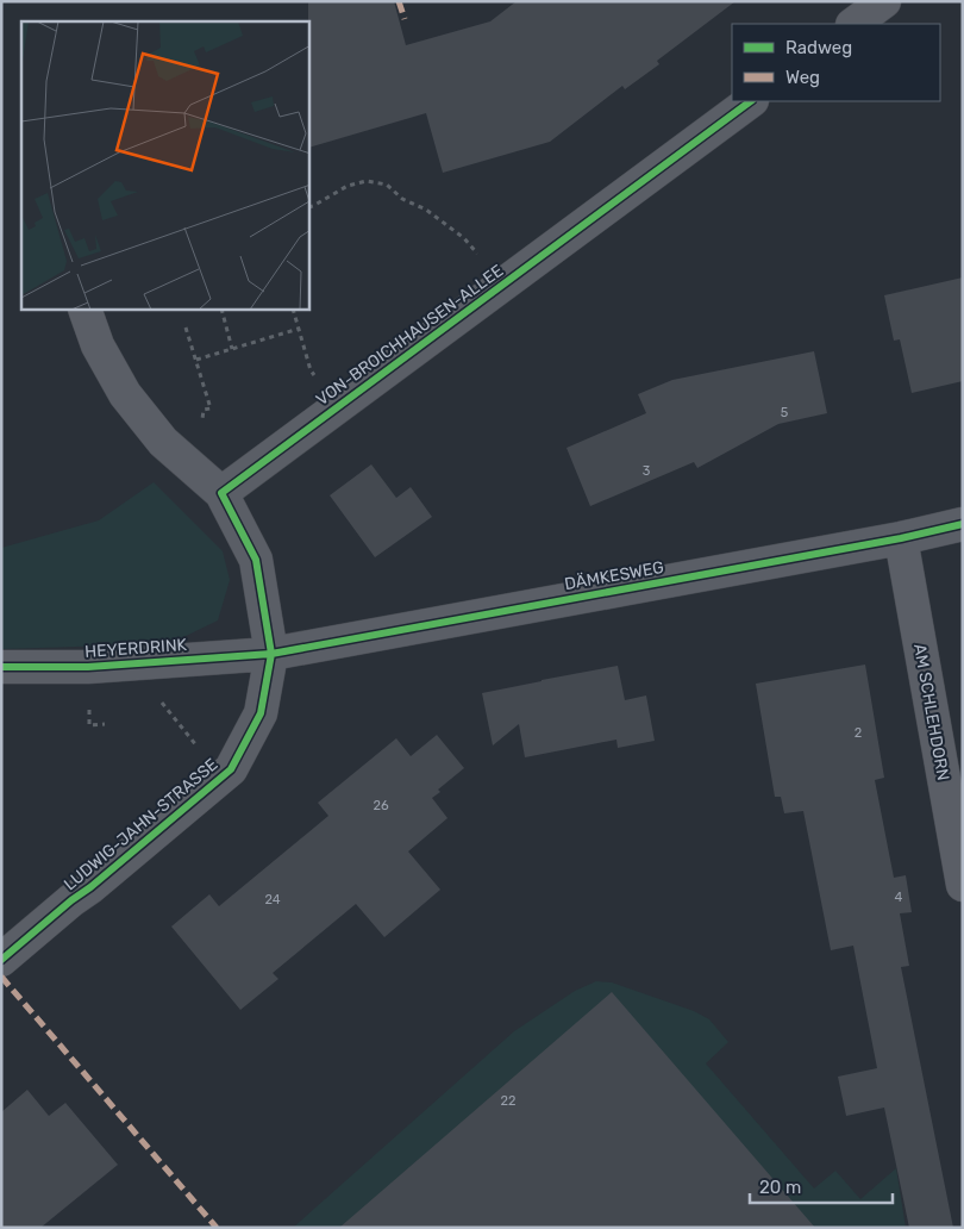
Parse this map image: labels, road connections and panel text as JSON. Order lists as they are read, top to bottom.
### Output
{
  "streets": {
    "street": [
      "VON-BROICHHAUSEN-ALLEE",
      "DÄMKESWEG",
      "HEYERDRINK",
      "AM SCHLEHDORN",
      "LUDWIG-JAHN-STRASSE"
    ]
  },
  "crossings": [
    ["DÄMKESWEG", "HEYERDRINK"],
    ["DÄMKESWEG", "AM SCHLEHDORN"],
    ["DÄMKESWEG", "LUDWIG-JAHN-STRASSE"],
    ["HEYERDRINK", "LUDWIG-JAHN-STRASSE"]
  ],
  "house_numbers": [
    "5",
    "3",
    "2",
    "26",
    "4",
    "24",
    "22"
  ],
  "legend": ["Radweg", "Weg"],
  "scale_bar": "20 m"
}
